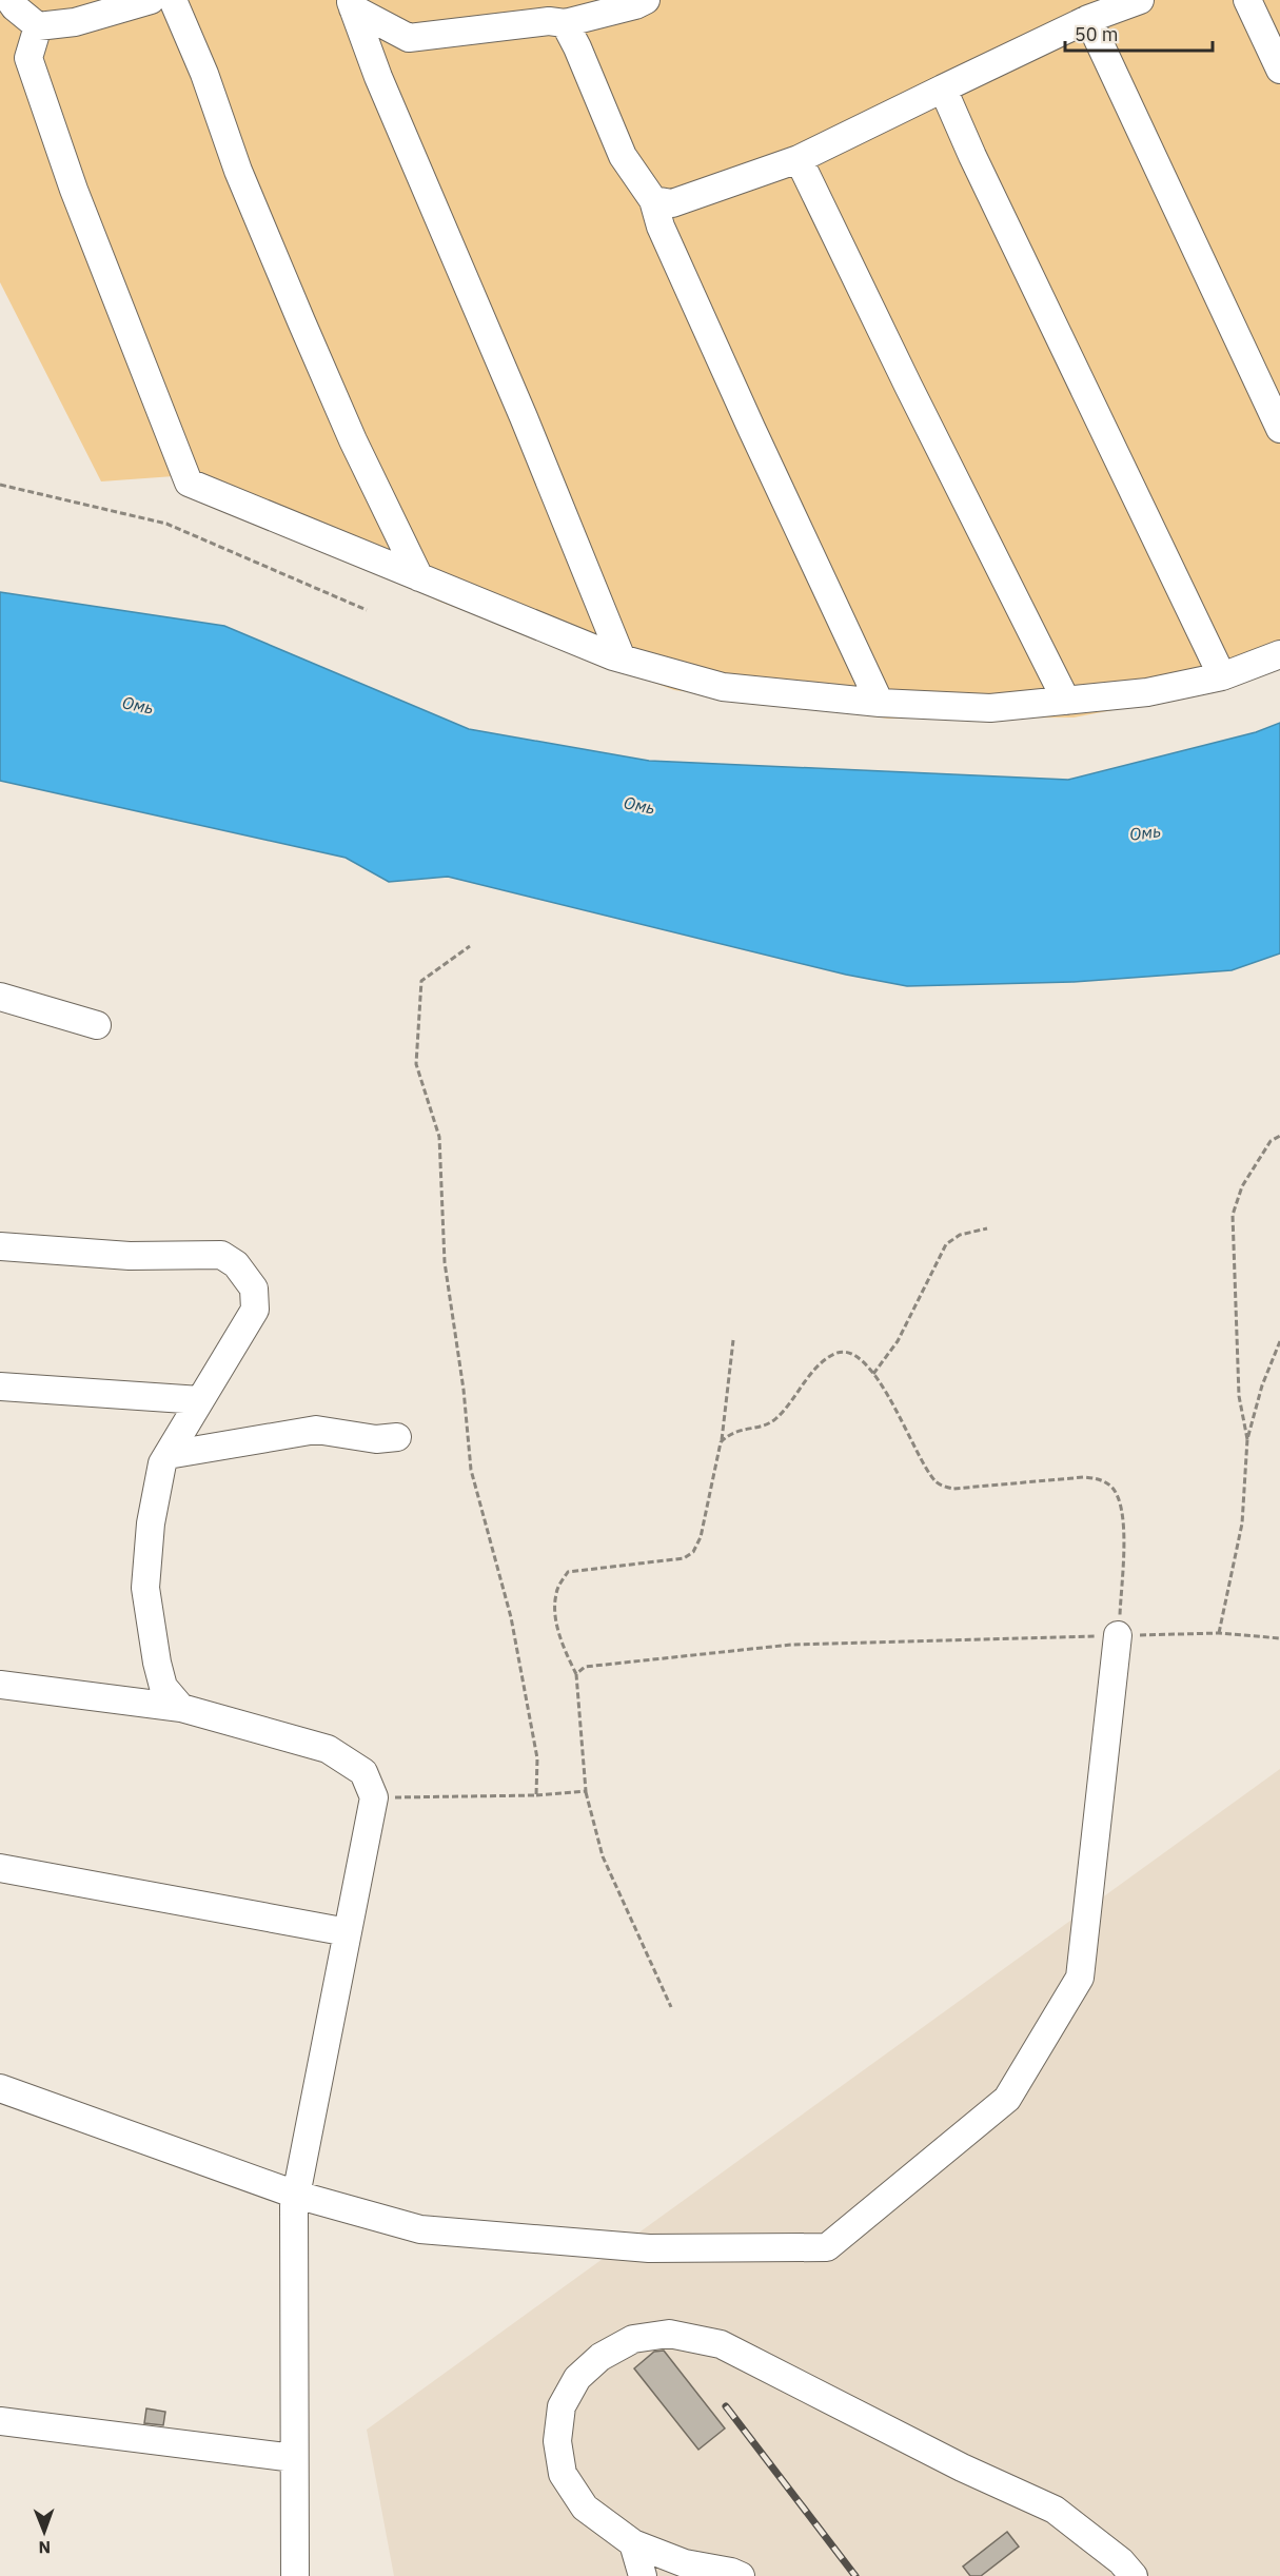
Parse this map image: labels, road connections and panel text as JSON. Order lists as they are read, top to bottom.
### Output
{
  "water": ["Омь"],
  "scale_bar": "50 m",
  "north": "bottom"
}
